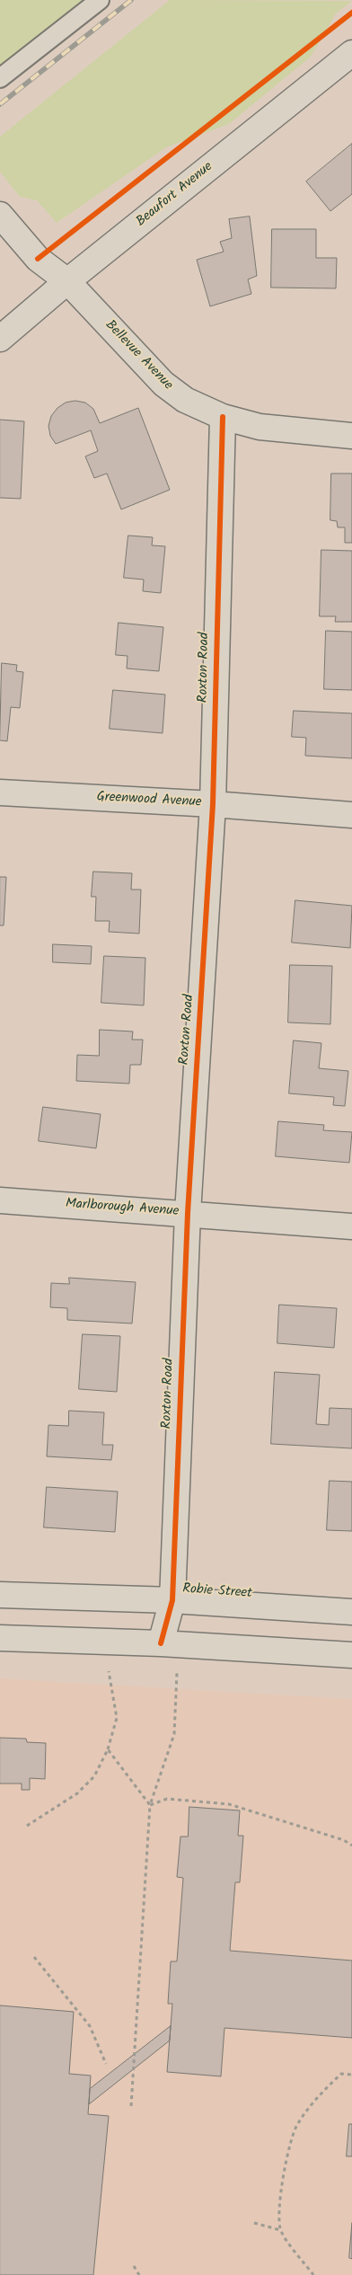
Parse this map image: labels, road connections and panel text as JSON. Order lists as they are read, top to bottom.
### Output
{
  "streets": {
    "street": [
      "Beaufort Avenue",
      "Bellevue Avenue",
      "Roxton Road",
      "Greenwood Avenue",
      "Marlborough Avenue",
      "Robie Street"
    ]
  },
  "crossings": [
    ["Beaufort Avenue", "Bellevue Avenue"],
    ["Bellevue Avenue", "Roxton Road"],
    ["Roxton Road", "Greenwood Avenue"],
    ["Roxton Road", "Marlborough Avenue"],
    ["Roxton Road", "Robie Street"]
  ]
}
